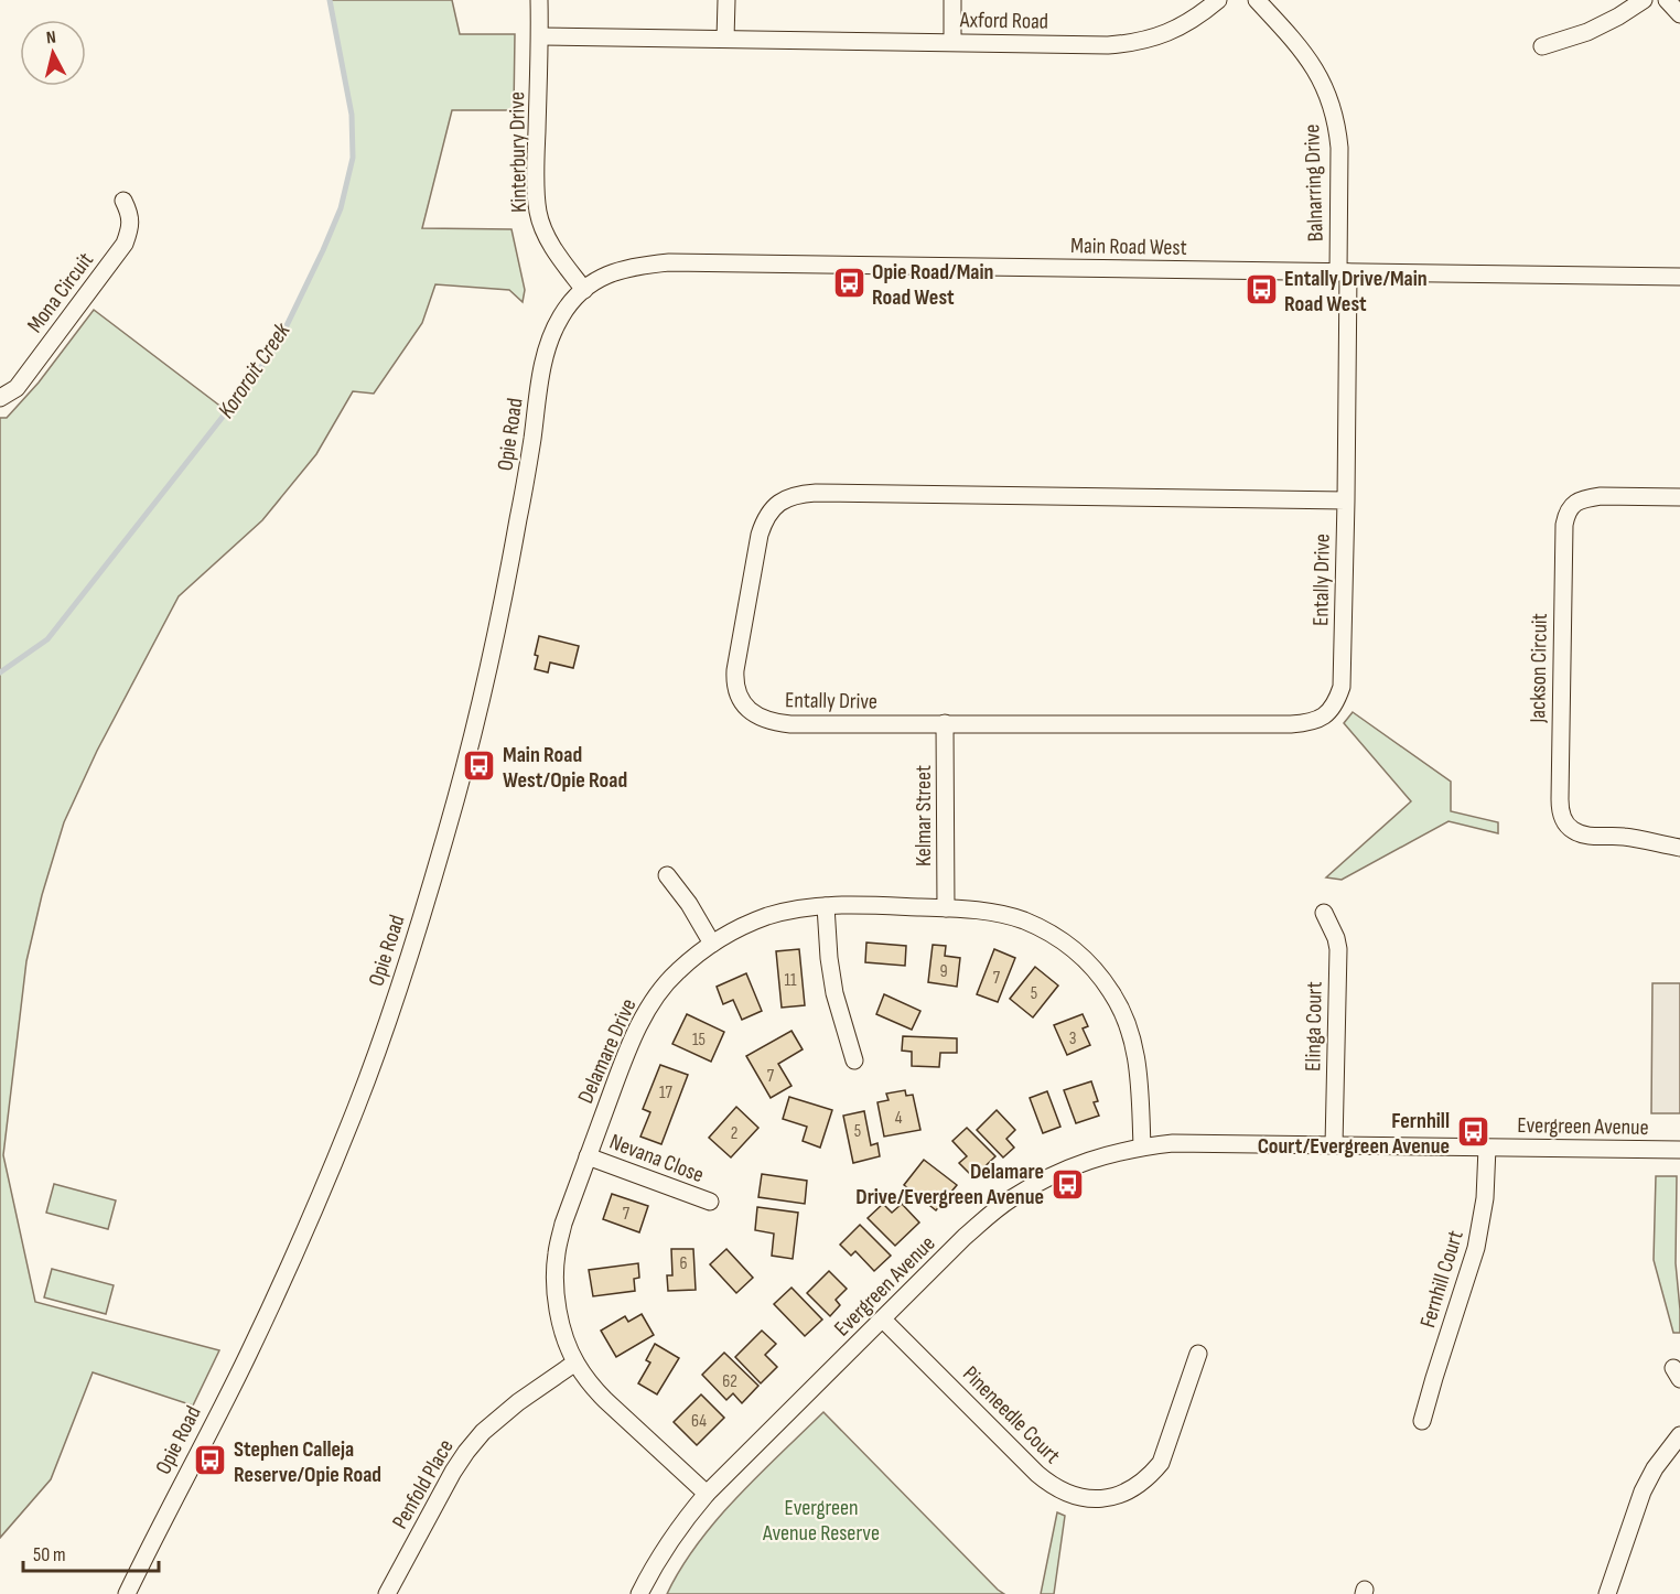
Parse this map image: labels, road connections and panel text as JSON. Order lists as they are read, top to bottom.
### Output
{
  "streets": {
    "street": [
      "Axford Road",
      "Kinterbury Drive",
      "Balnarring Drive",
      "Main Road West",
      "Mona Circuit",
      "Opie Road",
      "Entally Drive",
      "Jackson Circuit",
      "Kelmar Street",
      "Elinga Court",
      "Delamare Drive",
      "Evergreen Avenue",
      "Nevana Close",
      "Fernhill Court",
      "Pineneedle Court",
      "Penfold Place"
    ]
  },
  "crossings": [
    ["Axford Road", "Kinterbury Drive"],
    ["Kinterbury Drive", "Main Road West"],
    ["Kinterbury Drive", "Opie Road"],
    ["Balnarring Drive", "Main Road West"],
    ["Balnarring Drive", "Entally Drive"],
    ["Main Road West", "Opie Road"],
    ["Main Road West", "Entally Drive"],
    ["Entally Drive", "Kelmar Street"],
    ["Kelmar Street", "Delamare Drive"],
    ["Elinga Court", "Evergreen Avenue"],
    ["Delamare Drive", "Evergreen Avenue"],
    ["Delamare Drive", "Nevana Close"],
    ["Delamare Drive", "Penfold Place"],
    ["Evergreen Avenue", "Fernhill Court"],
    ["Evergreen Avenue", "Pineneedle Court"]
  ],
  "water": ["Kororoit Creek"],
  "parks": ["Evergreen Avenue Reserve"],
  "places": {
    "bus stop": [
      "Opie Road/Main Road West",
      "Entally Drive/Main Road West",
      "Main Road West/Opie Road",
      "Fernhill Court/Evergreen Avenue",
      "Delamare Drive/Evergreen Avenue",
      "Stephen Calleja Reserve/Opie Road"
    ]
  },
  "house_numbers": [
    "9",
    "7",
    "11",
    "5",
    "3",
    "15",
    "7",
    "17",
    "4",
    "5",
    "2",
    "7",
    "6",
    "62",
    "64"
  ],
  "scale_bar": "50 m",
  "north": "top"
}
